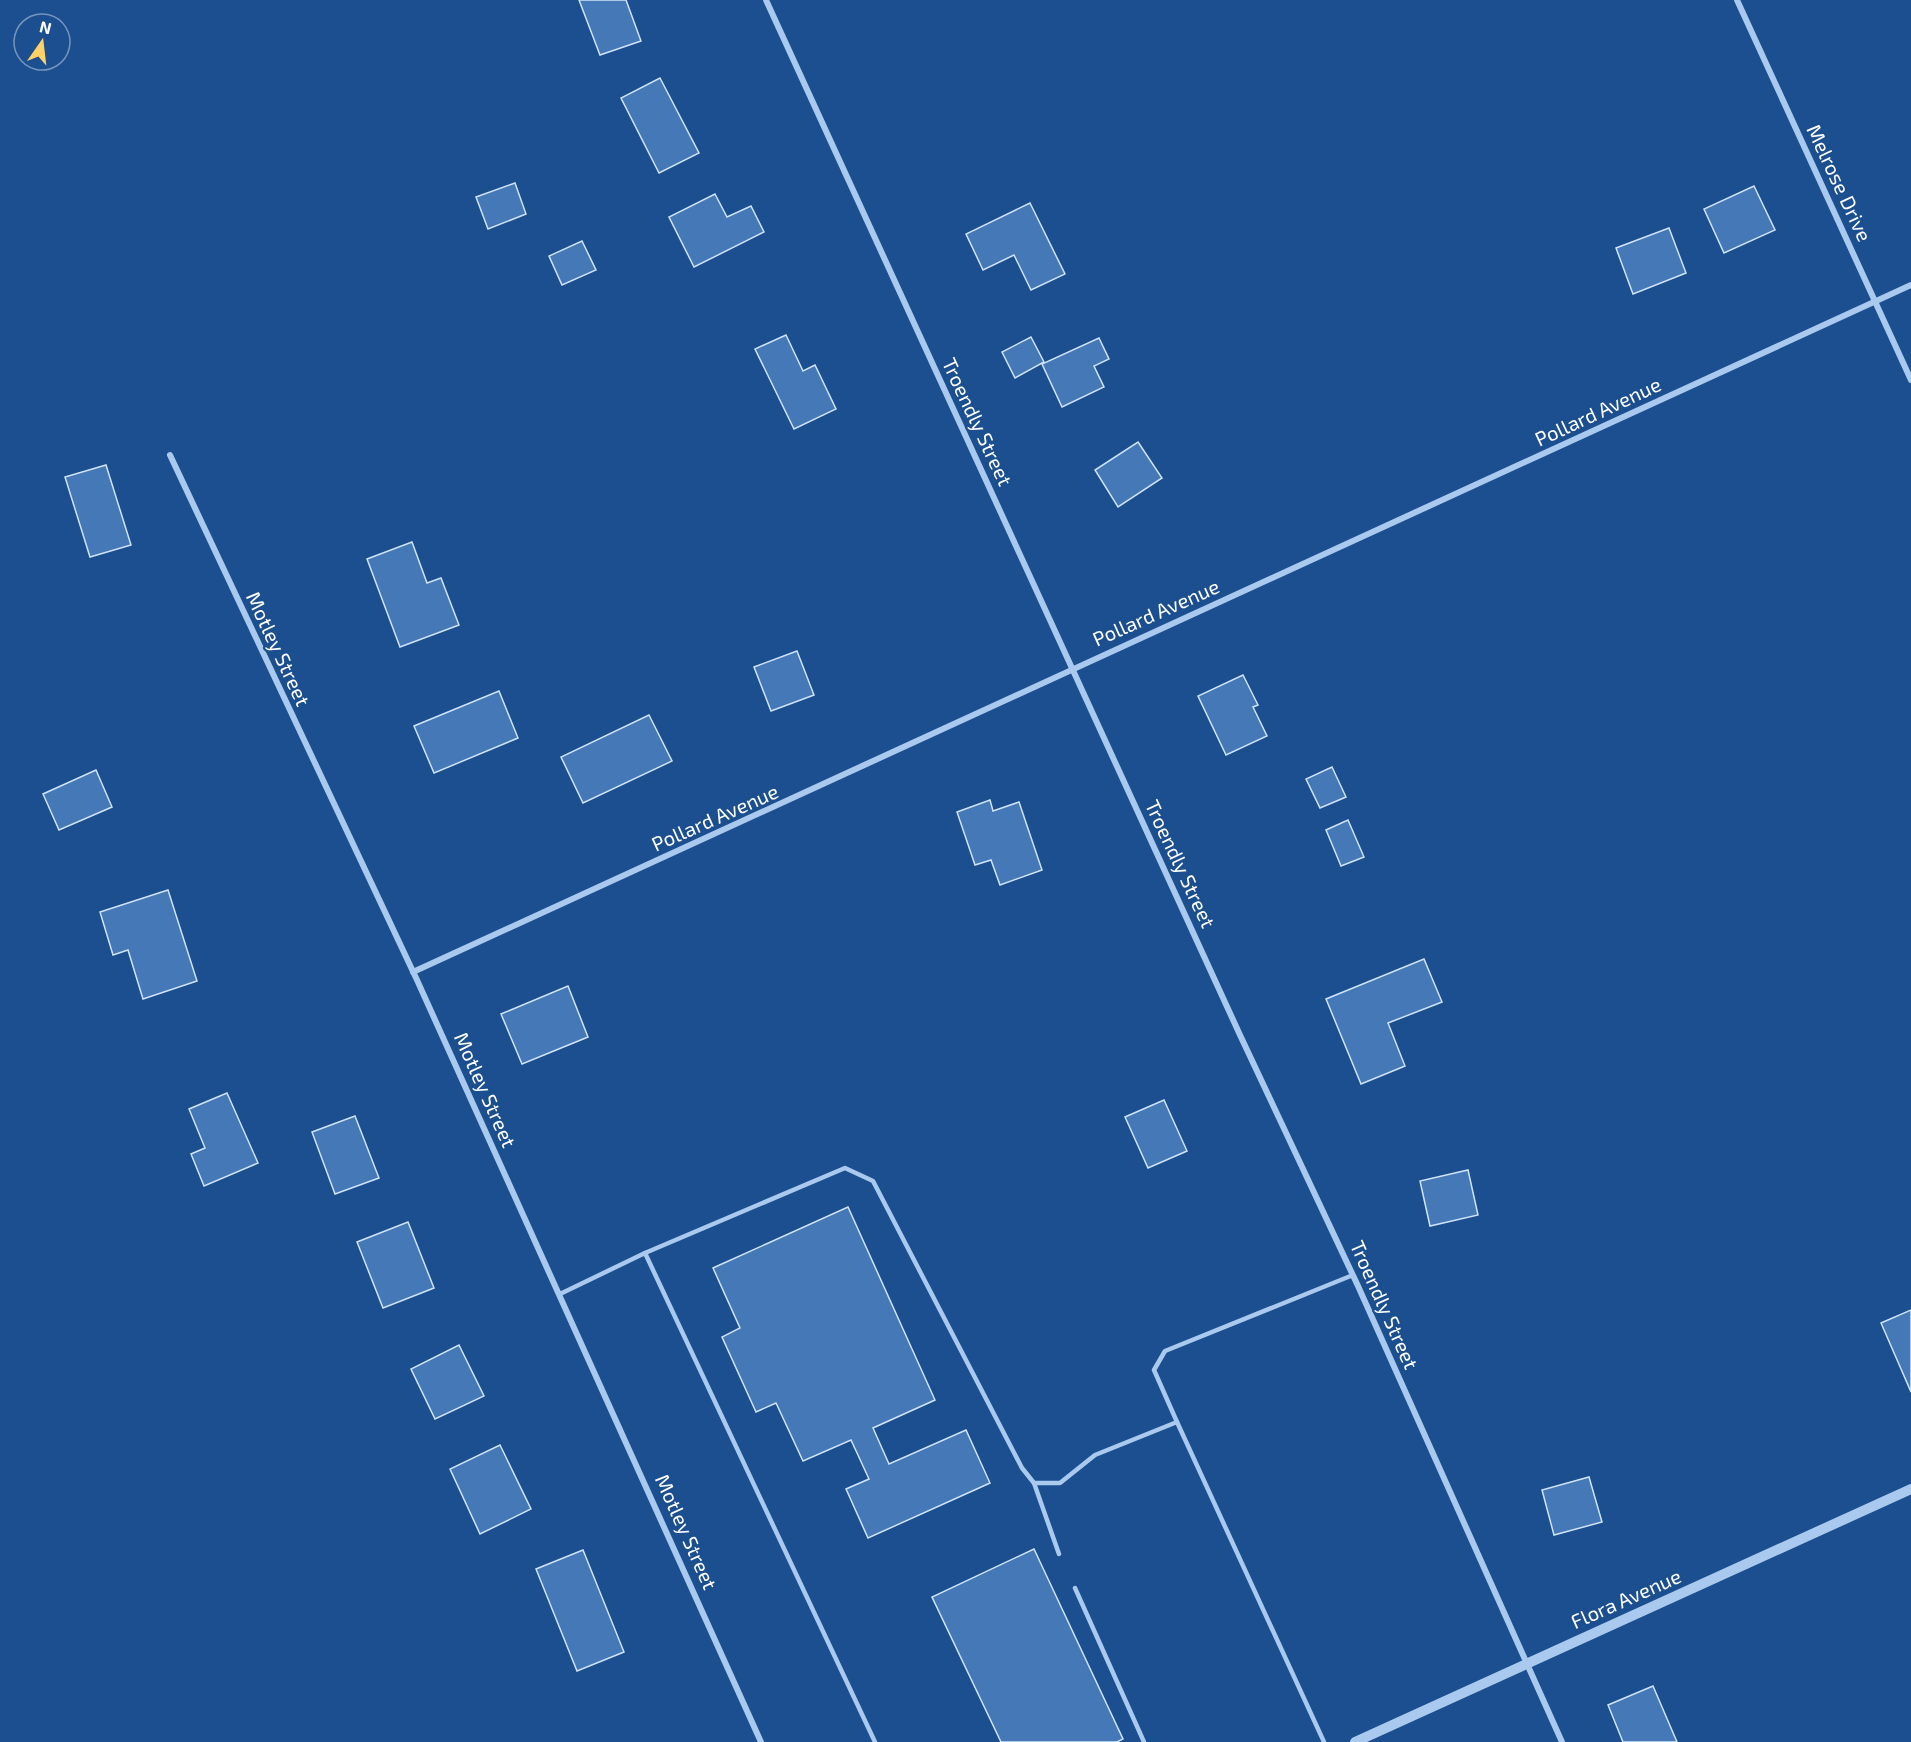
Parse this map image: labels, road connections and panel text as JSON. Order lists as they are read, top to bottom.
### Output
{
  "streets": {
    "street": [
      "Melrose Drive",
      "Pollard Avenue",
      "Troendly Street",
      "Motley Street",
      "Flora Avenue"
    ]
  },
  "crossings": [
    ["Melrose Drive", "Pollard Avenue"],
    ["Pollard Avenue", "Troendly Street"],
    ["Pollard Avenue", "Motley Street"],
    ["Troendly Street", "Flora Avenue"]
  ],
  "north": "top"
}
